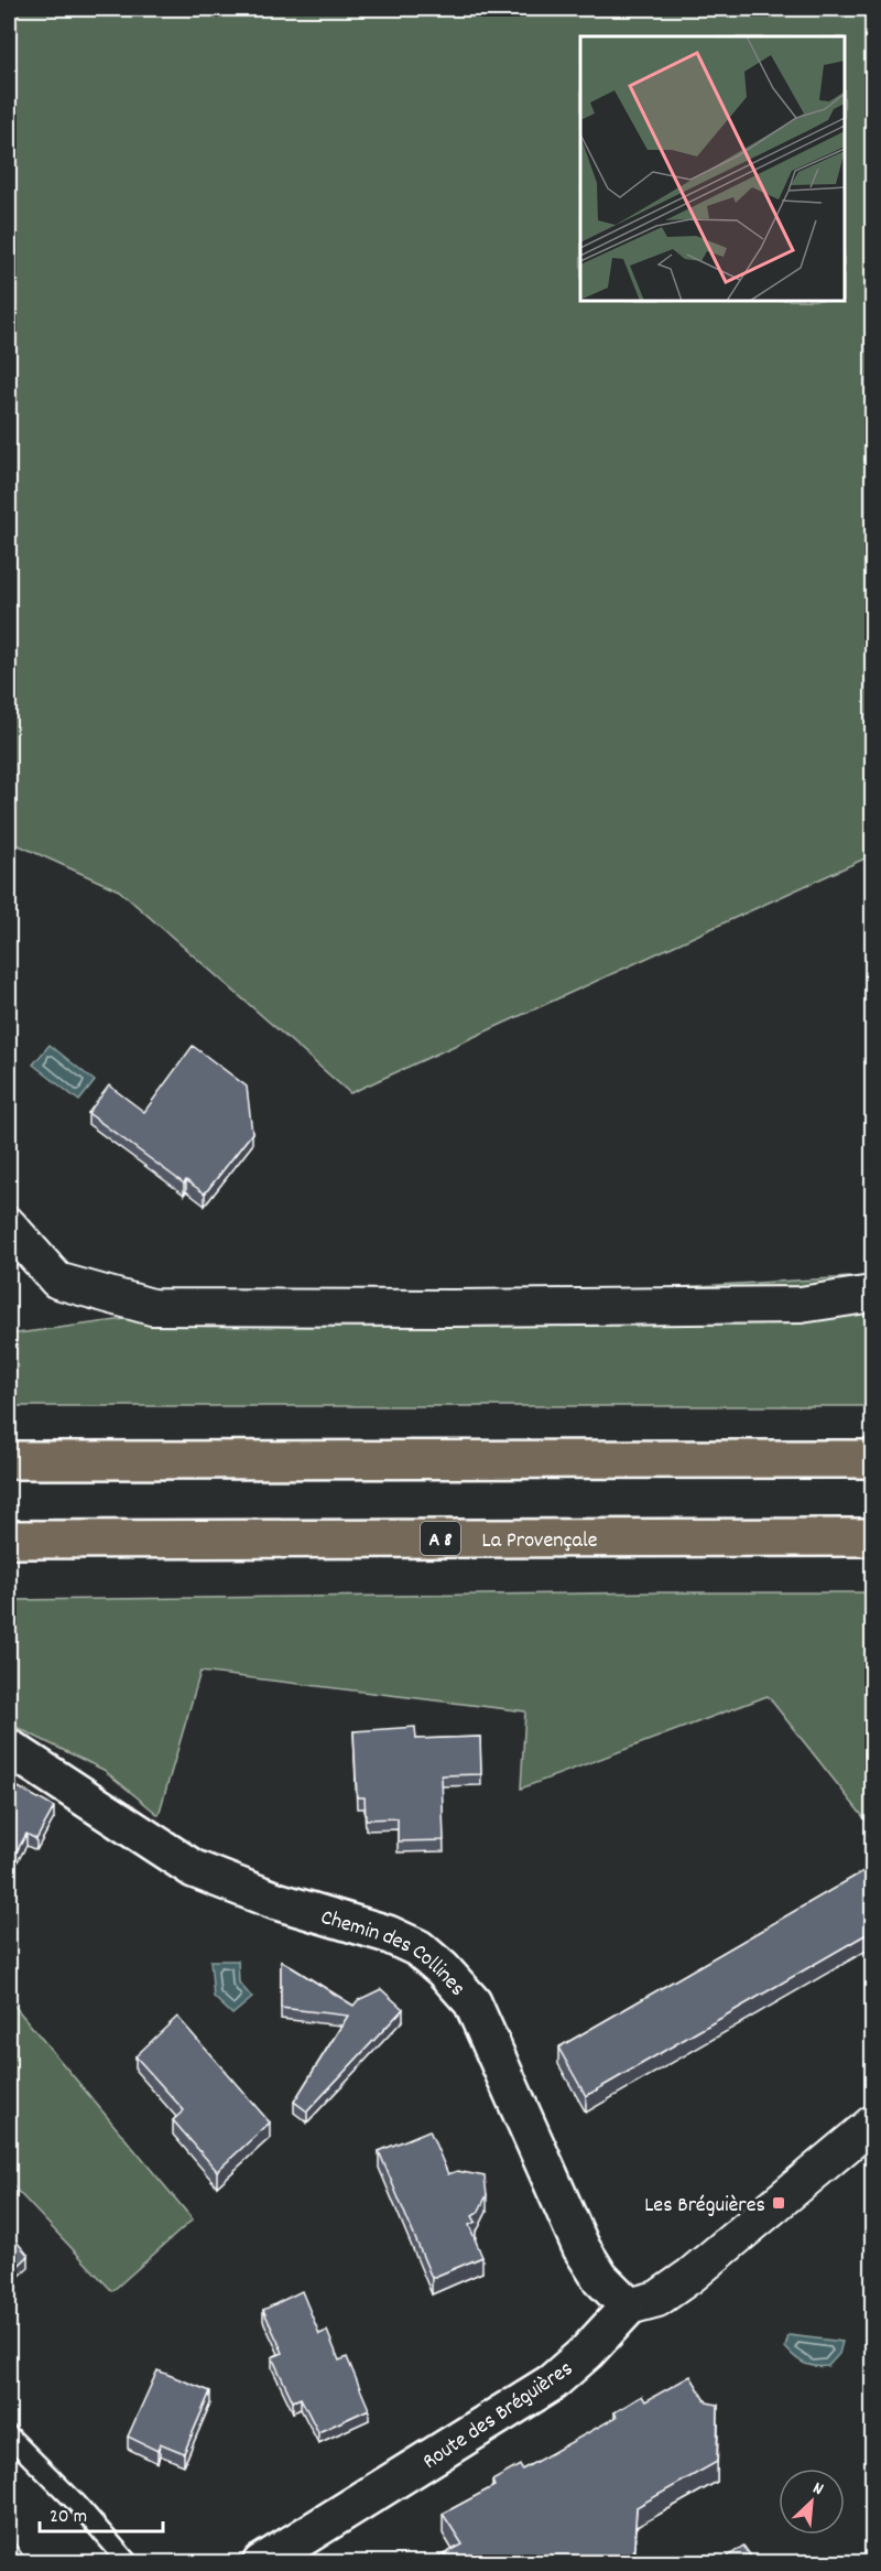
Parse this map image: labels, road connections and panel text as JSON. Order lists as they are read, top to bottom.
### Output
{
  "streets": {
    "highway": ["La Provençale", "A 8"],
    "street": ["Chemin des Collines", "Route des Bréguières"]
  },
  "crossings": [
    ["Chemin des Collines", "Route des Bréguières"]
  ],
  "places": {
    "transit": ["Les Bréguières"]
  },
  "scale_bar": "20 m",
  "north": "top right"
}
